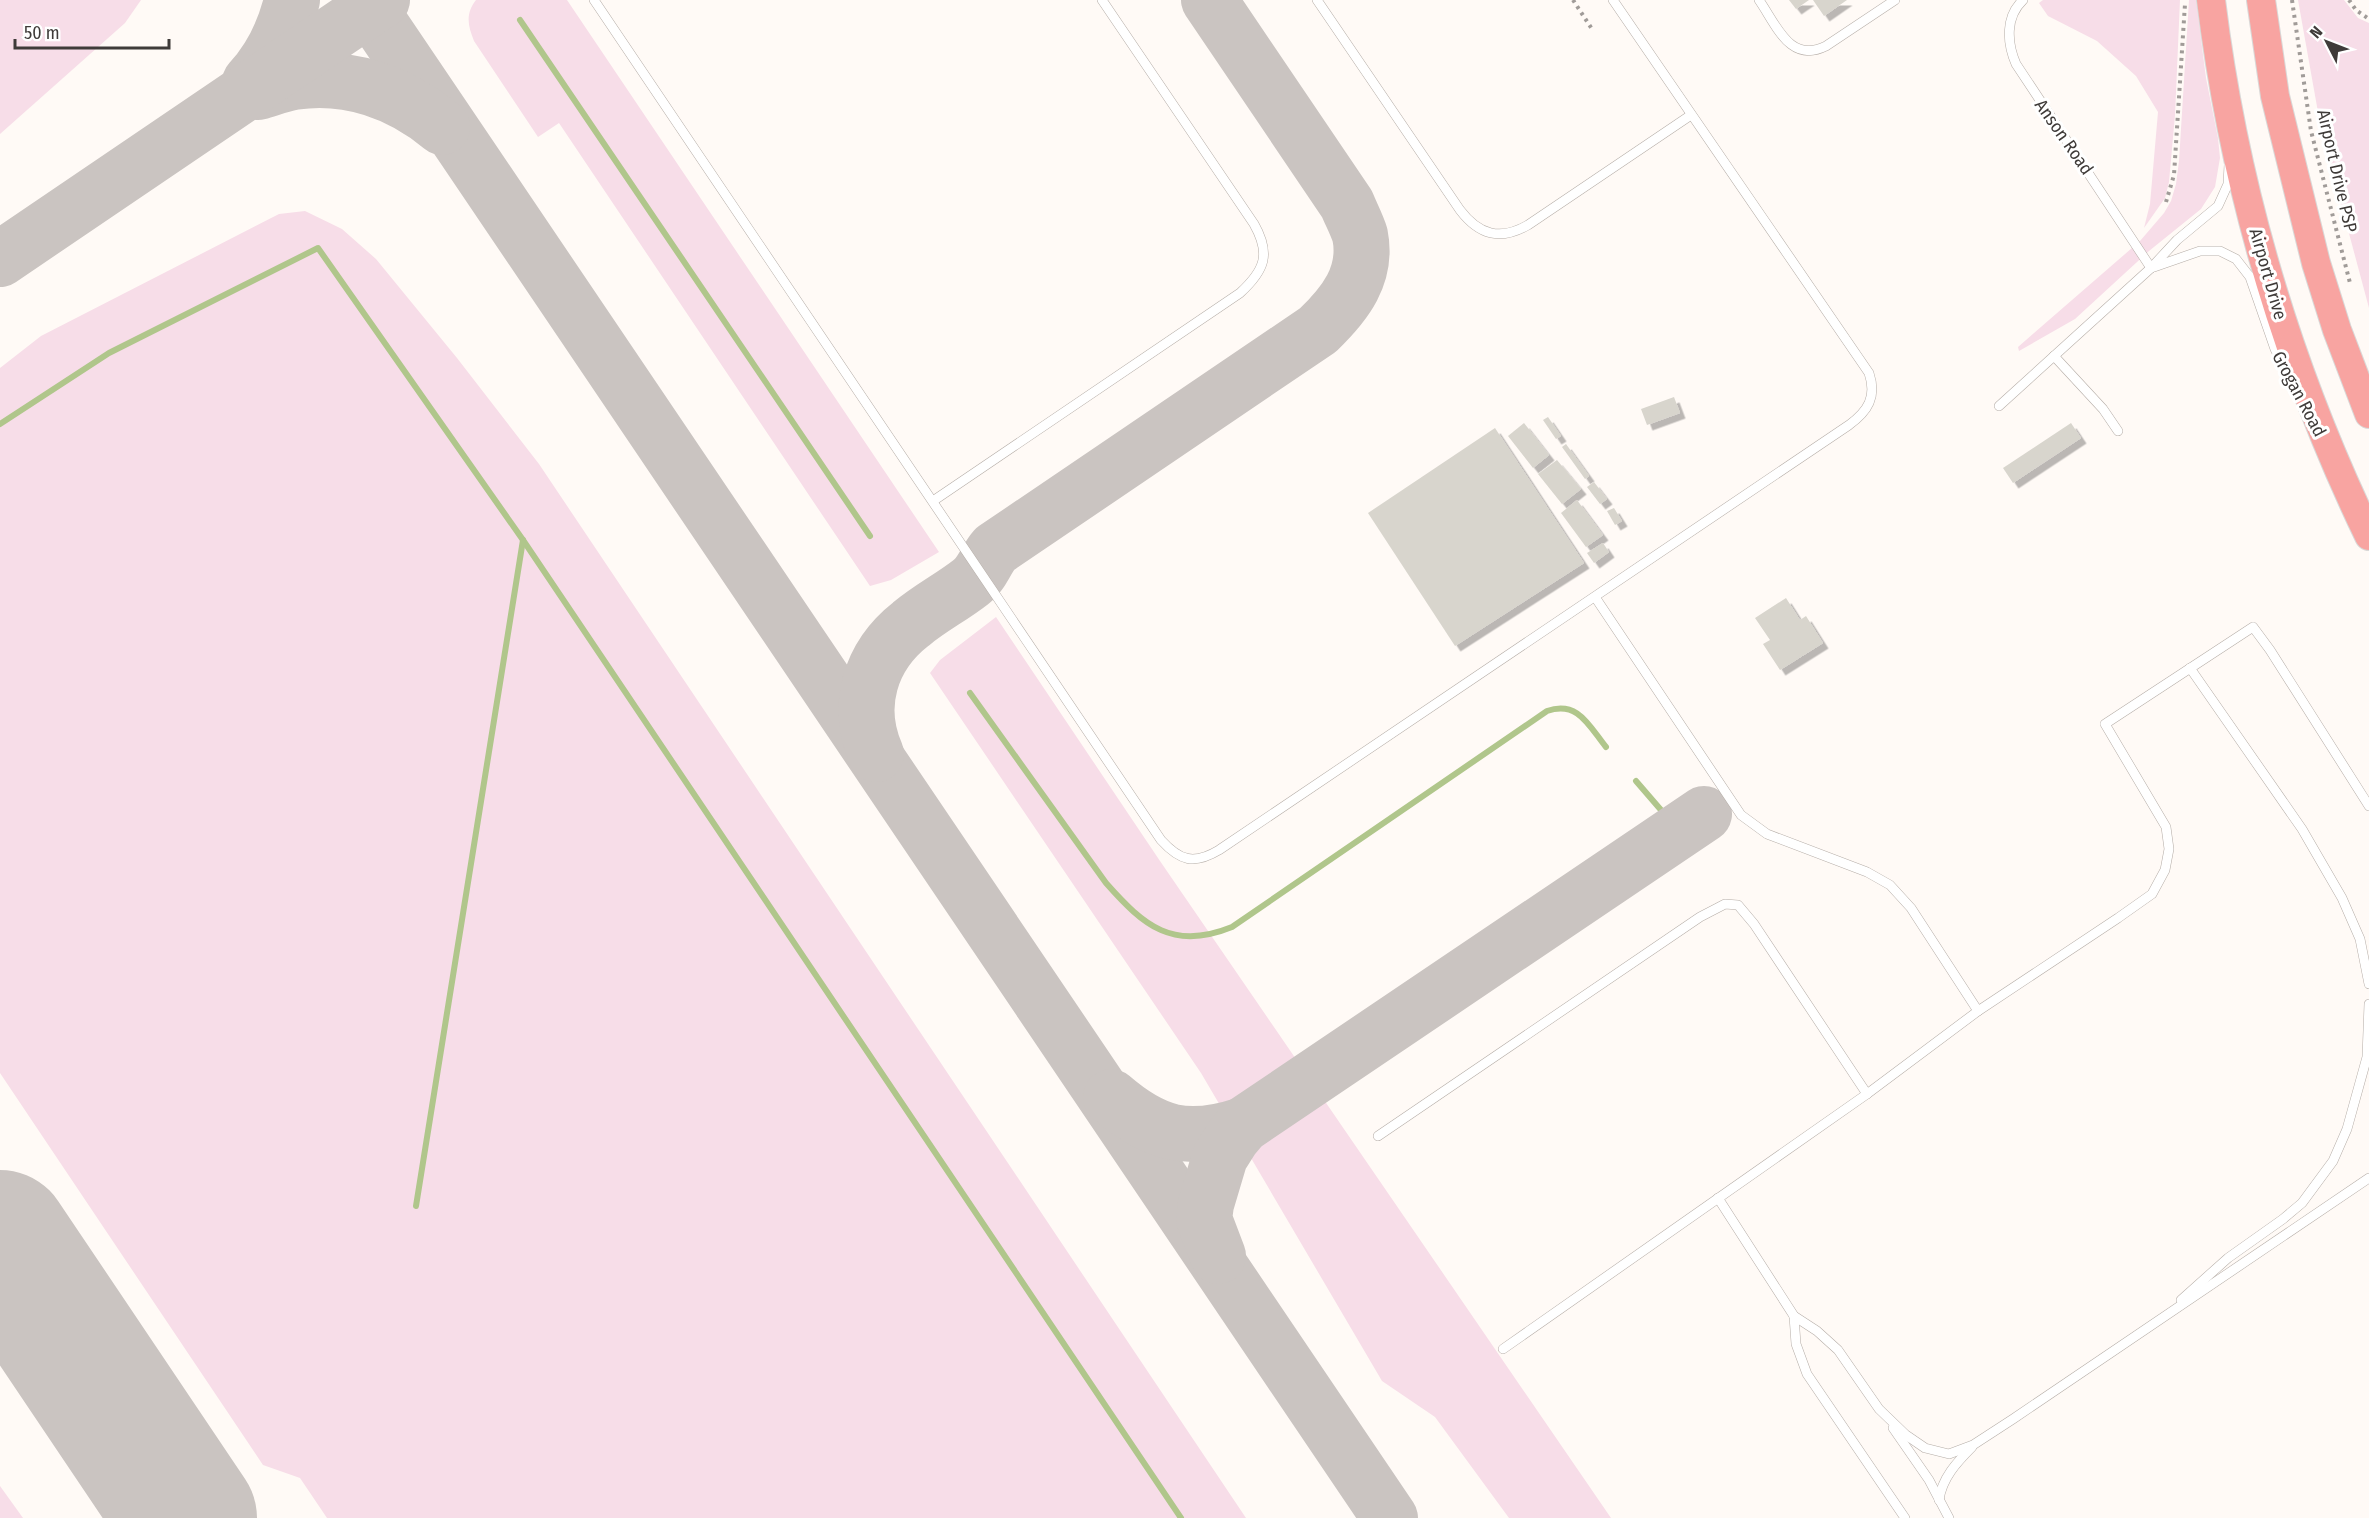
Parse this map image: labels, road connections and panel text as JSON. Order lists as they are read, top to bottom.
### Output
{
  "streets": {
    "main road": ["Airport Drive"],
    "lane": ["Anson Road", "Grogan Road"],
    "path": ["Airport Drive PSP"]
  },
  "crossings": [
    ["Anson Road", "Grogan Road"],
    ["Airport Drive", "Grogan Road"]
  ],
  "scale_bar": "50 m",
  "north": "top left"
}
